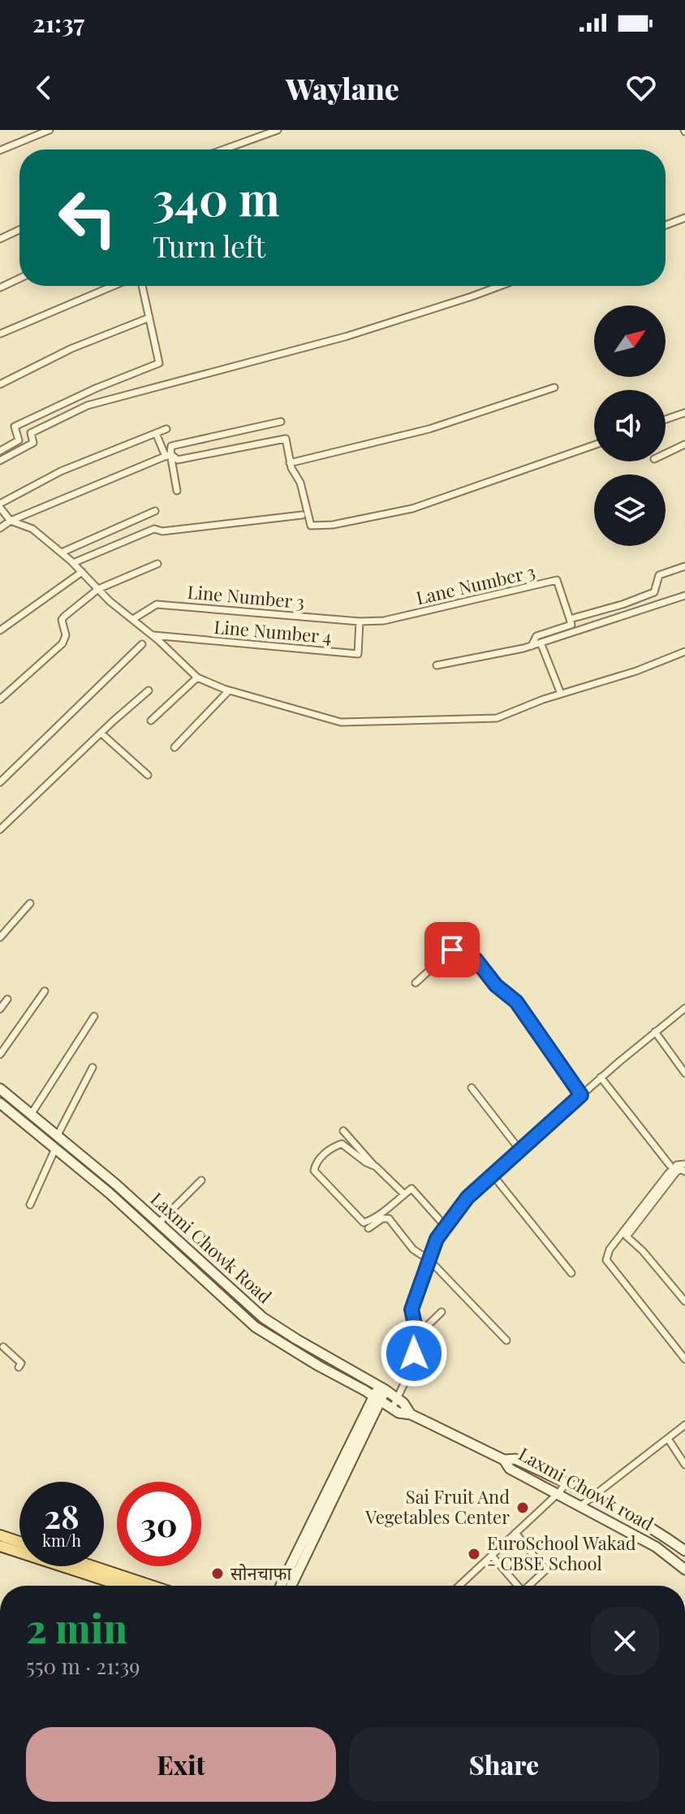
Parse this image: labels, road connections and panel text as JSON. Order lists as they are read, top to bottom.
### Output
{
  "streets": {
    "main road": ["Laxmi Chowk Road", "Laxmi Chowk road"],
    "street": ["Lane Number 3", "Line Number 3", "Line Number 4"]
  },
  "crossings": [
    ["Lane Number 3", "Line Number 3"],
    ["Lane Number 3", "Line Number 4"],
    ["Line Number 3", "Line Number 4"],
    ["Laxmi Chowk Road", "Laxmi Chowk road"]
  ],
  "places": ["Sai Fruit And Vegetables Center", "EuroSchool Wakad - CBSE School", "सोनचाफा"],
  "north": "top right",
  "page": {
    "status": "21:37",
    "header": "Waylane",
    "turn": ["340 m", "Turn left"],
    "speed": "28 km/h",
    "limit": "30",
    "heading": ["2 min", "550 m · 21:39"],
    "buttons": ["Exit", "Share"]
  }
}
